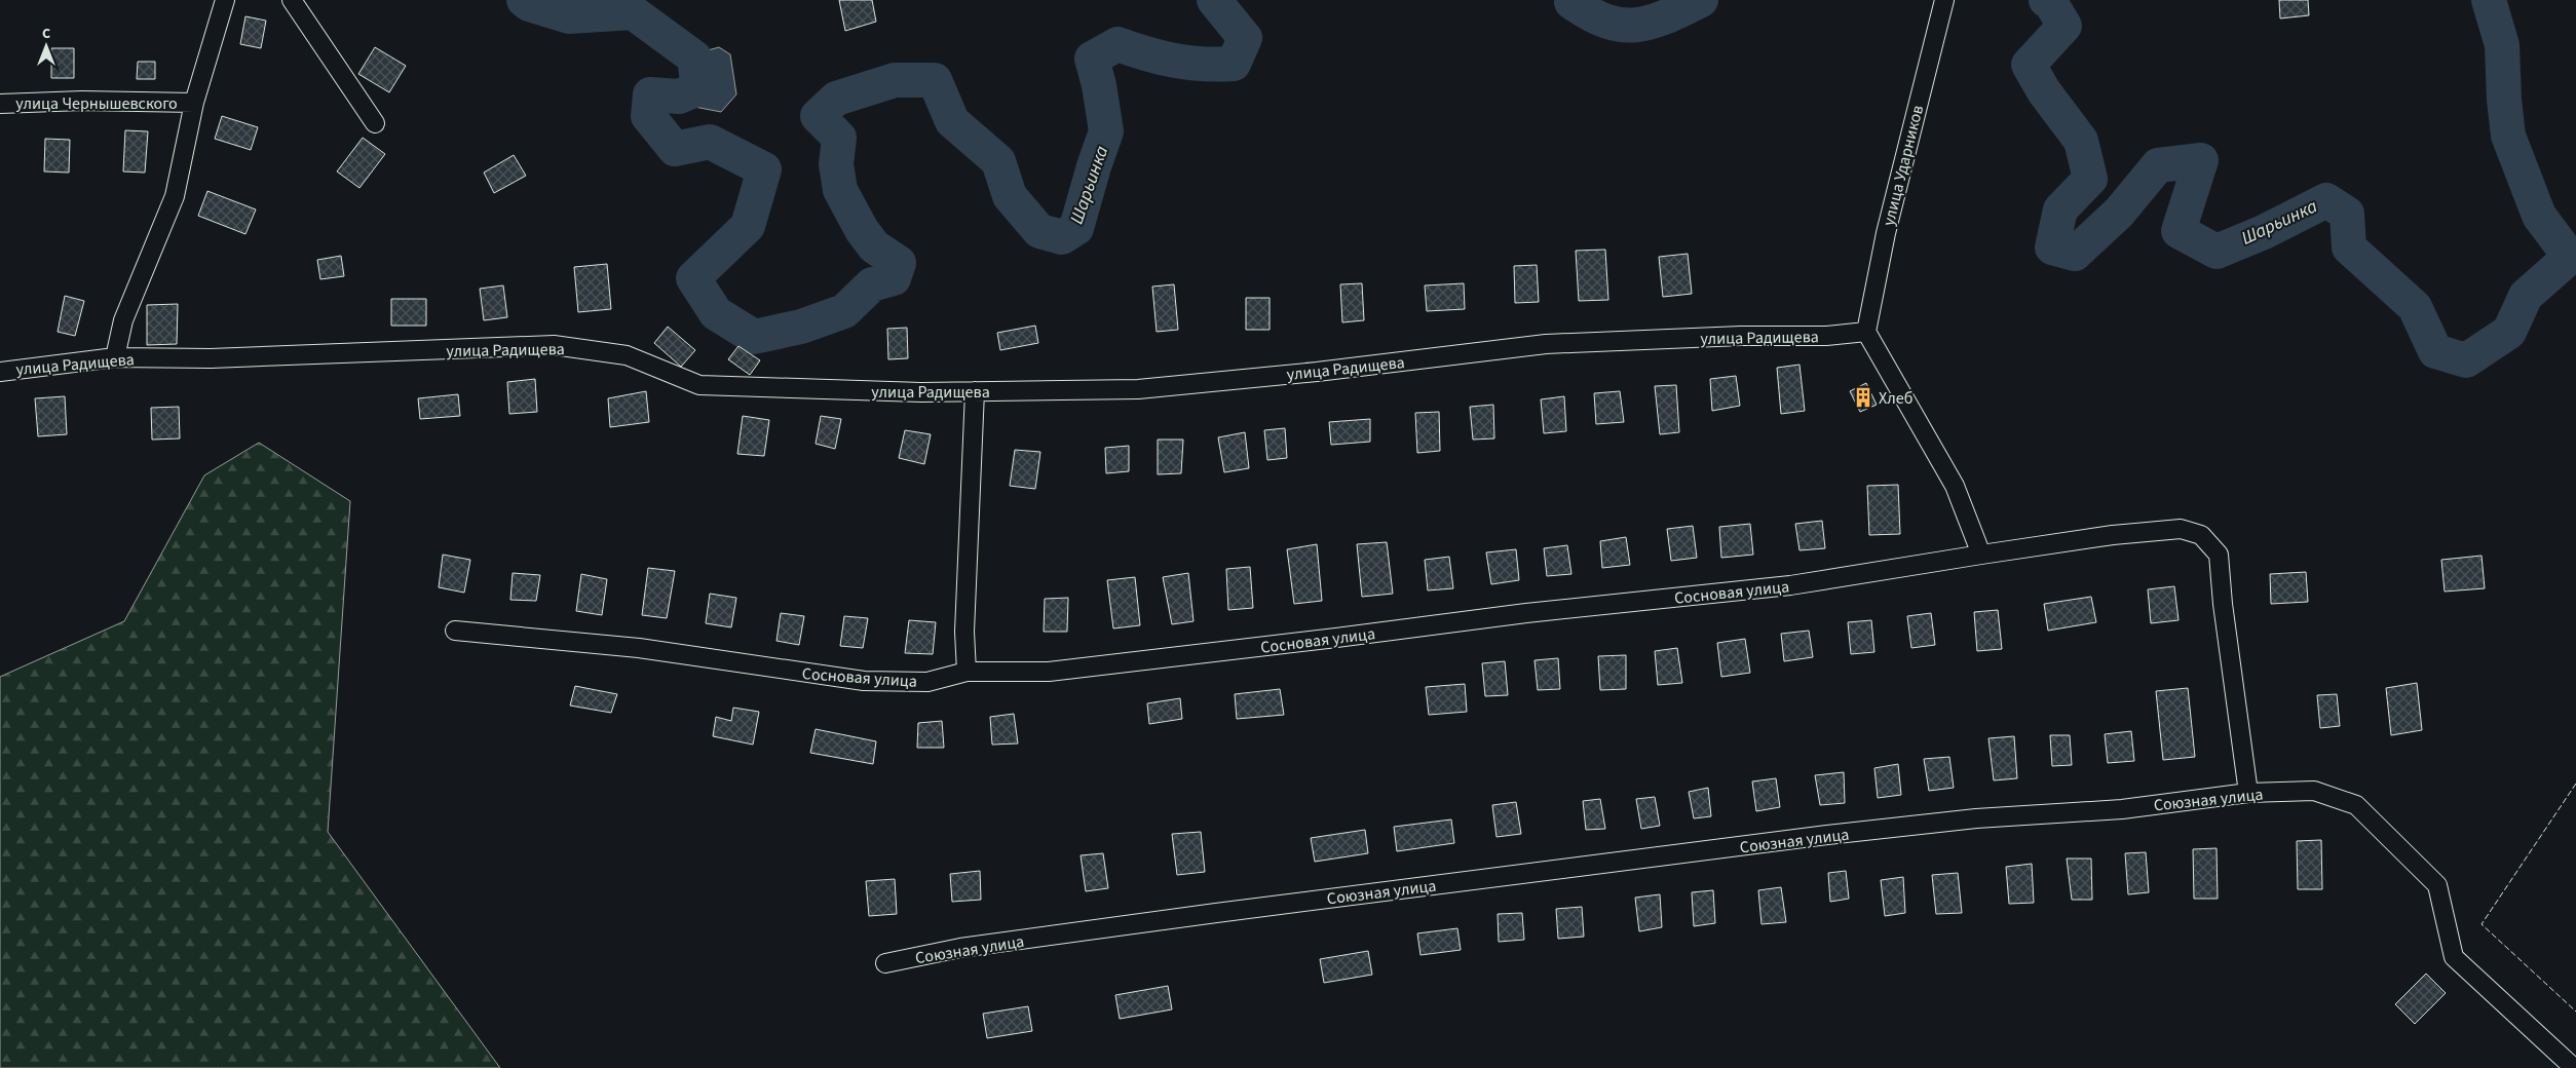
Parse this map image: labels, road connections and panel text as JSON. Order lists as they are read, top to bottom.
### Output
{
  "streets": {
    "street": [
      "улица Чернышевского",
      "улица Ударников",
      "улица Радищева",
      "Сосновая улица",
      "Союзная улица"
    ]
  },
  "crossings": [
    ["улица Ударников", "улица Радищева"],
    ["Сосновая улица", "Союзная улица"]
  ],
  "water": ["Шарьинка"],
  "places": {
    "building": ["Хлеб"]
  },
  "north": "top"
}
